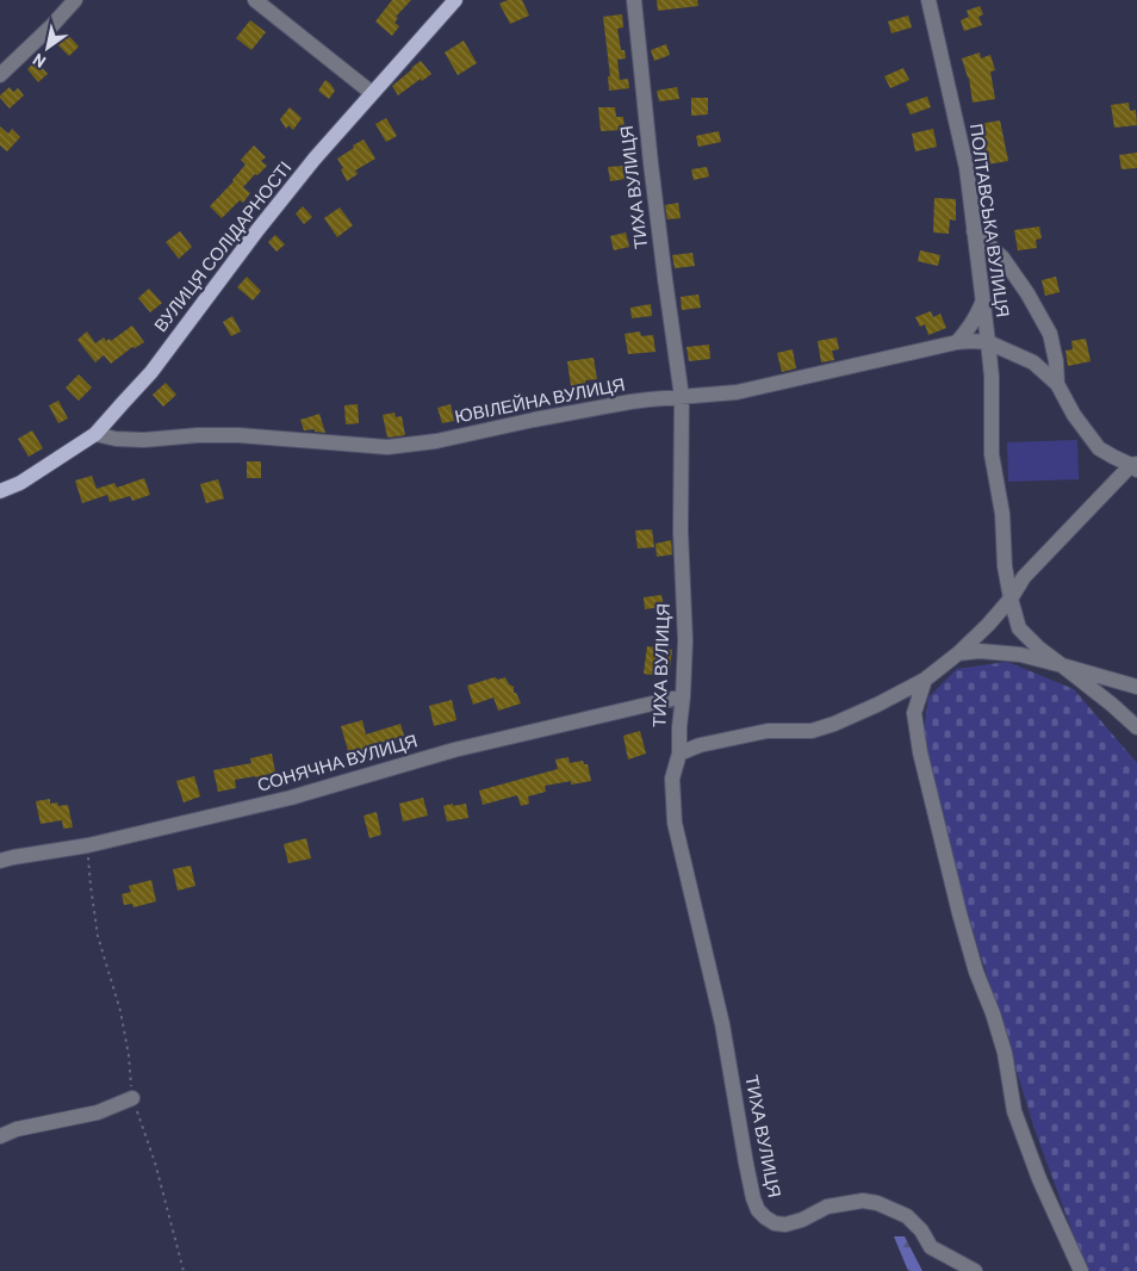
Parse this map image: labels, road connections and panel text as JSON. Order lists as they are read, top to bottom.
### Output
{
  "streets": {
    "main road": ["ВУЛИЦЯ СОЛІДАРНОСТІ"],
    "street": [
      "ТИХА ВУЛИЦЯ",
      "ПОЛТАВСЬКА ВУЛИЦЯ",
      "ЮВІЛЕЙНА ВУЛИЦЯ",
      "СОНЯЧНА ВУЛИЦЯ"
    ]
  },
  "crossings": [
    ["ТИХА ВУЛИЦЯ", "ЮВІЛЕЙНА ВУЛИЦЯ"],
    ["ТИХА ВУЛИЦЯ", "СОНЯЧНА ВУЛИЦЯ"],
    ["ПОЛТАВСЬКА ВУЛИЦЯ", "ЮВІЛЕЙНА ВУЛИЦЯ"],
    ["ВУЛИЦЯ СОЛІДАРНОСТІ", "ЮВІЛЕЙНА ВУЛИЦЯ"]
  ],
  "north": "bottom left"
}
